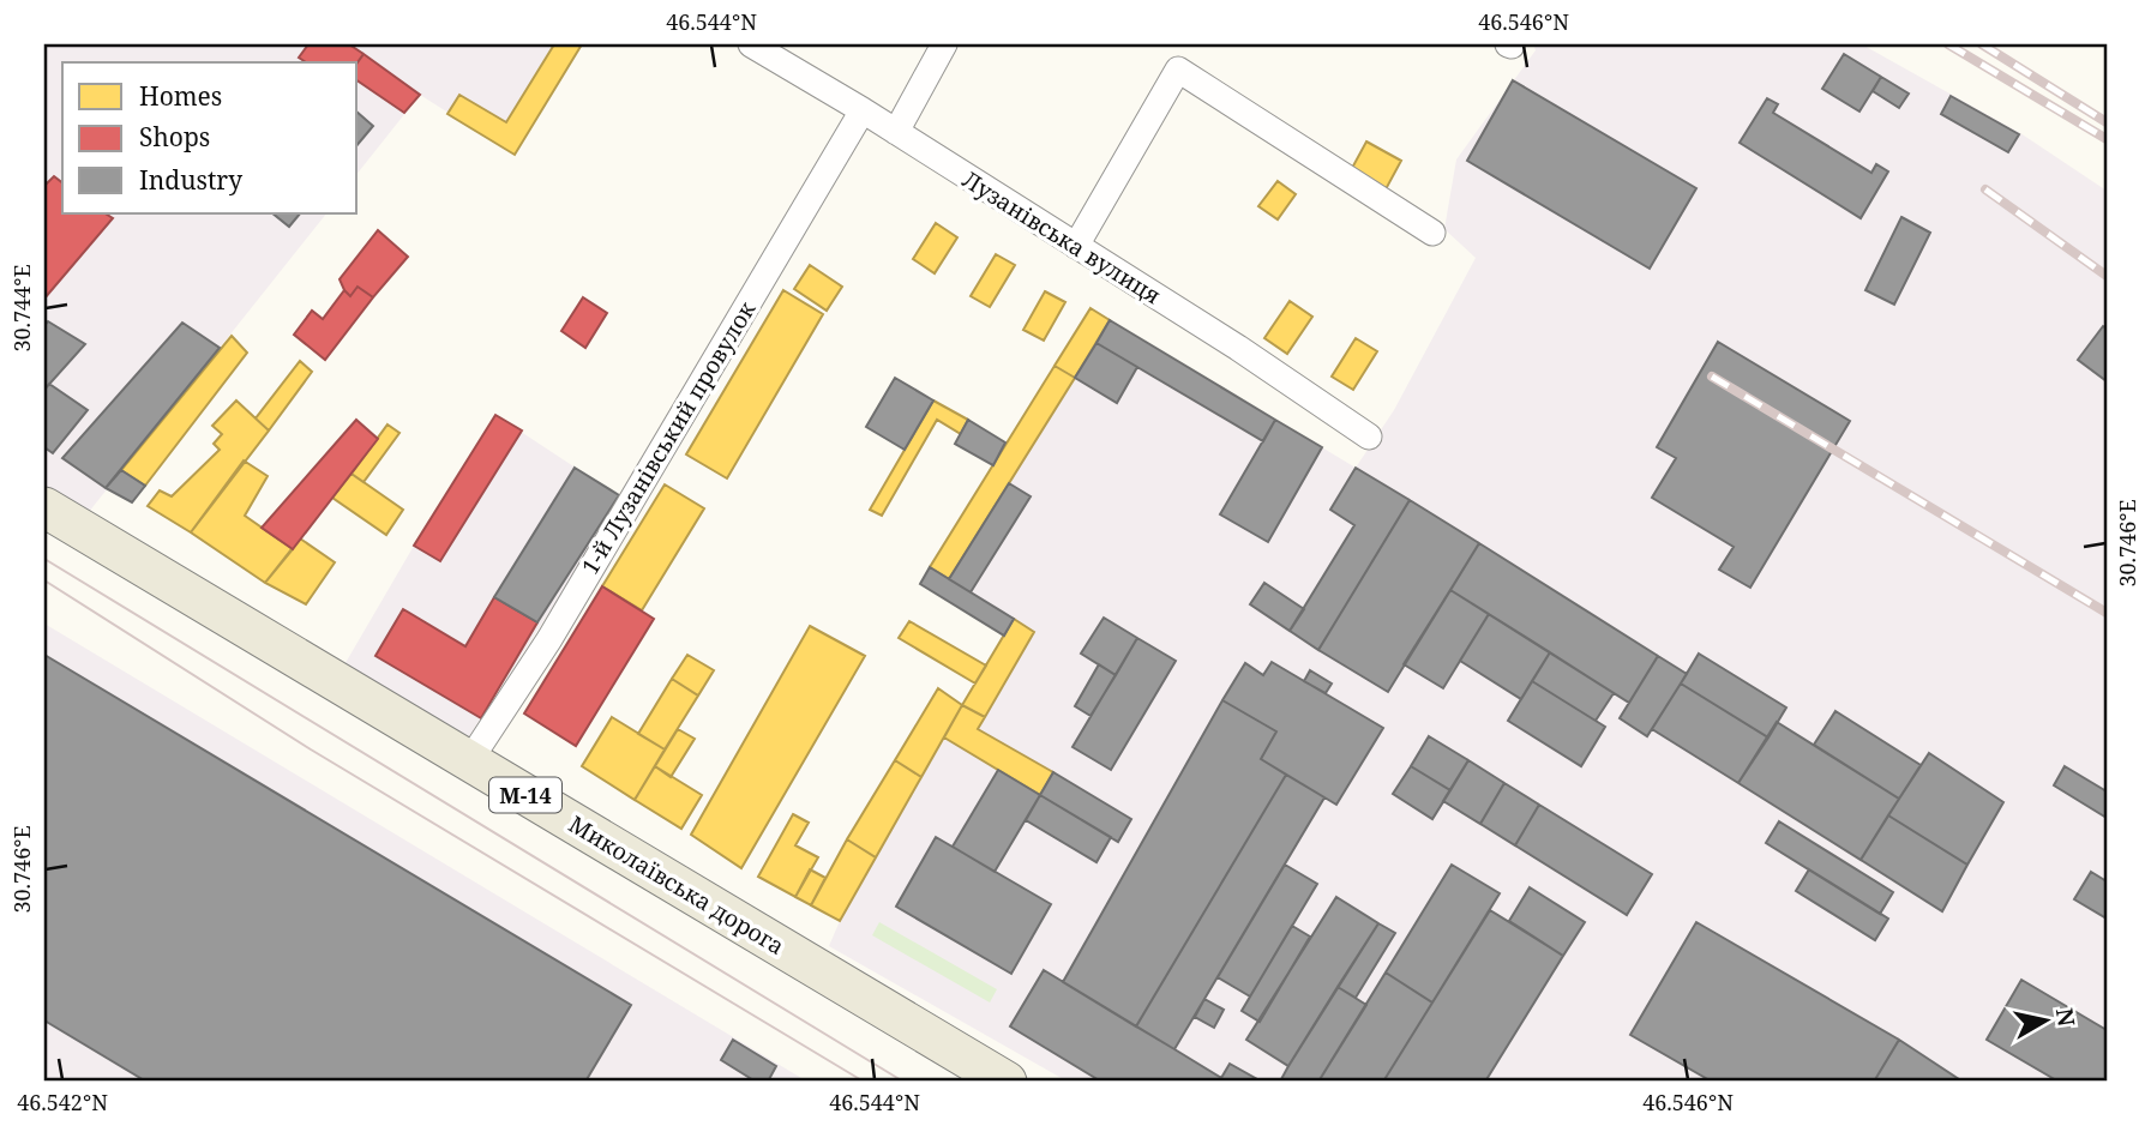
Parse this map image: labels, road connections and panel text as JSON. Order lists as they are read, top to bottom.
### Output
{
  "streets": {
    "main road": ["М-14", "Миколаївська дорога"],
    "street": ["Лузанівська вулиця", "1-й Лузанівський провулок"]
  },
  "crossings": [
    ["Лузанівська вулиця", "1-й Лузанівський провулок"],
    ["1-й Лузанівський провулок", "Миколаївська дорога"]
  ],
  "legend": ["Homes", "Shops", "Industry"],
  "north": "right",
  "coordinates": [
    "46.544°N",
    "46.546°N",
    "30.744°E",
    "30.746°E",
    "46.542°N"
  ]
}
